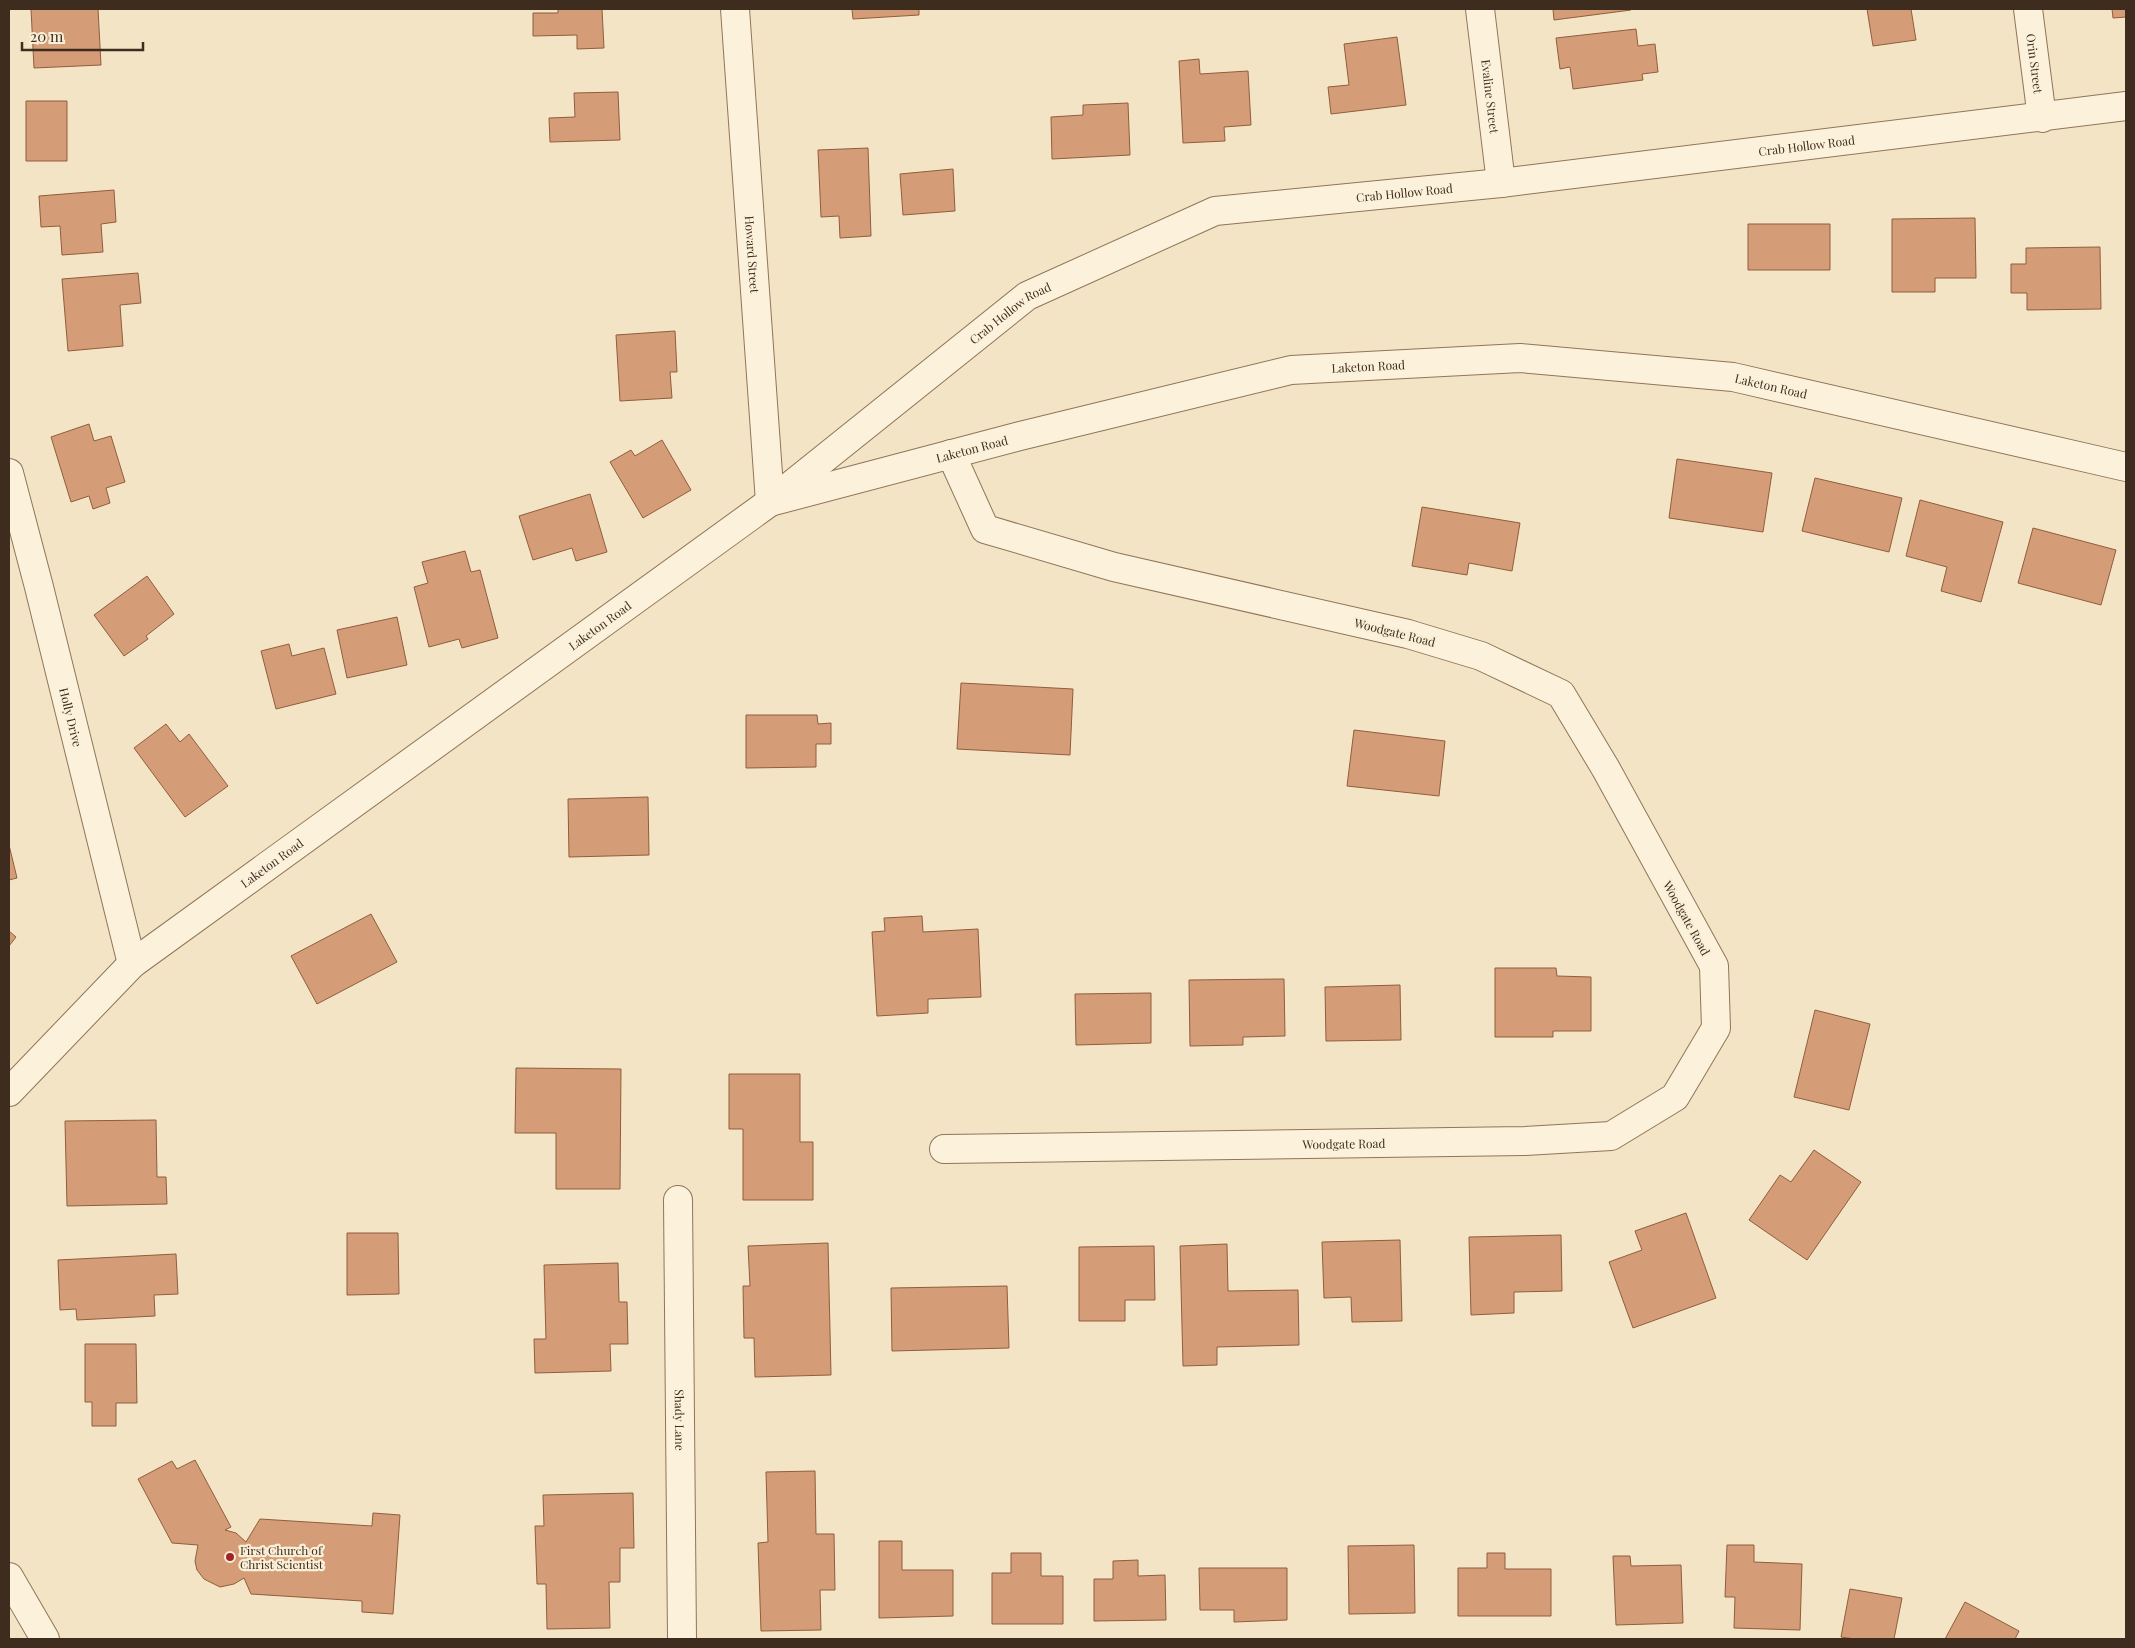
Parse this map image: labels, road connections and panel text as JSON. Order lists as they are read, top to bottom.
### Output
{
  "streets": {
    "street": [
      "Orin Street",
      "Evaline Street",
      "Crab Hollow Road",
      "Howard Street",
      "Laketon Road",
      "Woodgate Road",
      "Holly Drive",
      "Shady Lane"
    ]
  },
  "crossings": [
    ["Orin Street", "Crab Hollow Road"],
    ["Evaline Street", "Crab Hollow Road"],
    ["Crab Hollow Road", "Howard Street"],
    ["Crab Hollow Road", "Laketon Road"],
    ["Howard Street", "Laketon Road"],
    ["Laketon Road", "Woodgate Road"],
    ["Laketon Road", "Holly Drive"]
  ],
  "places": ["First Church of Christ Scientist"],
  "scale_bar": "20 m"
}
